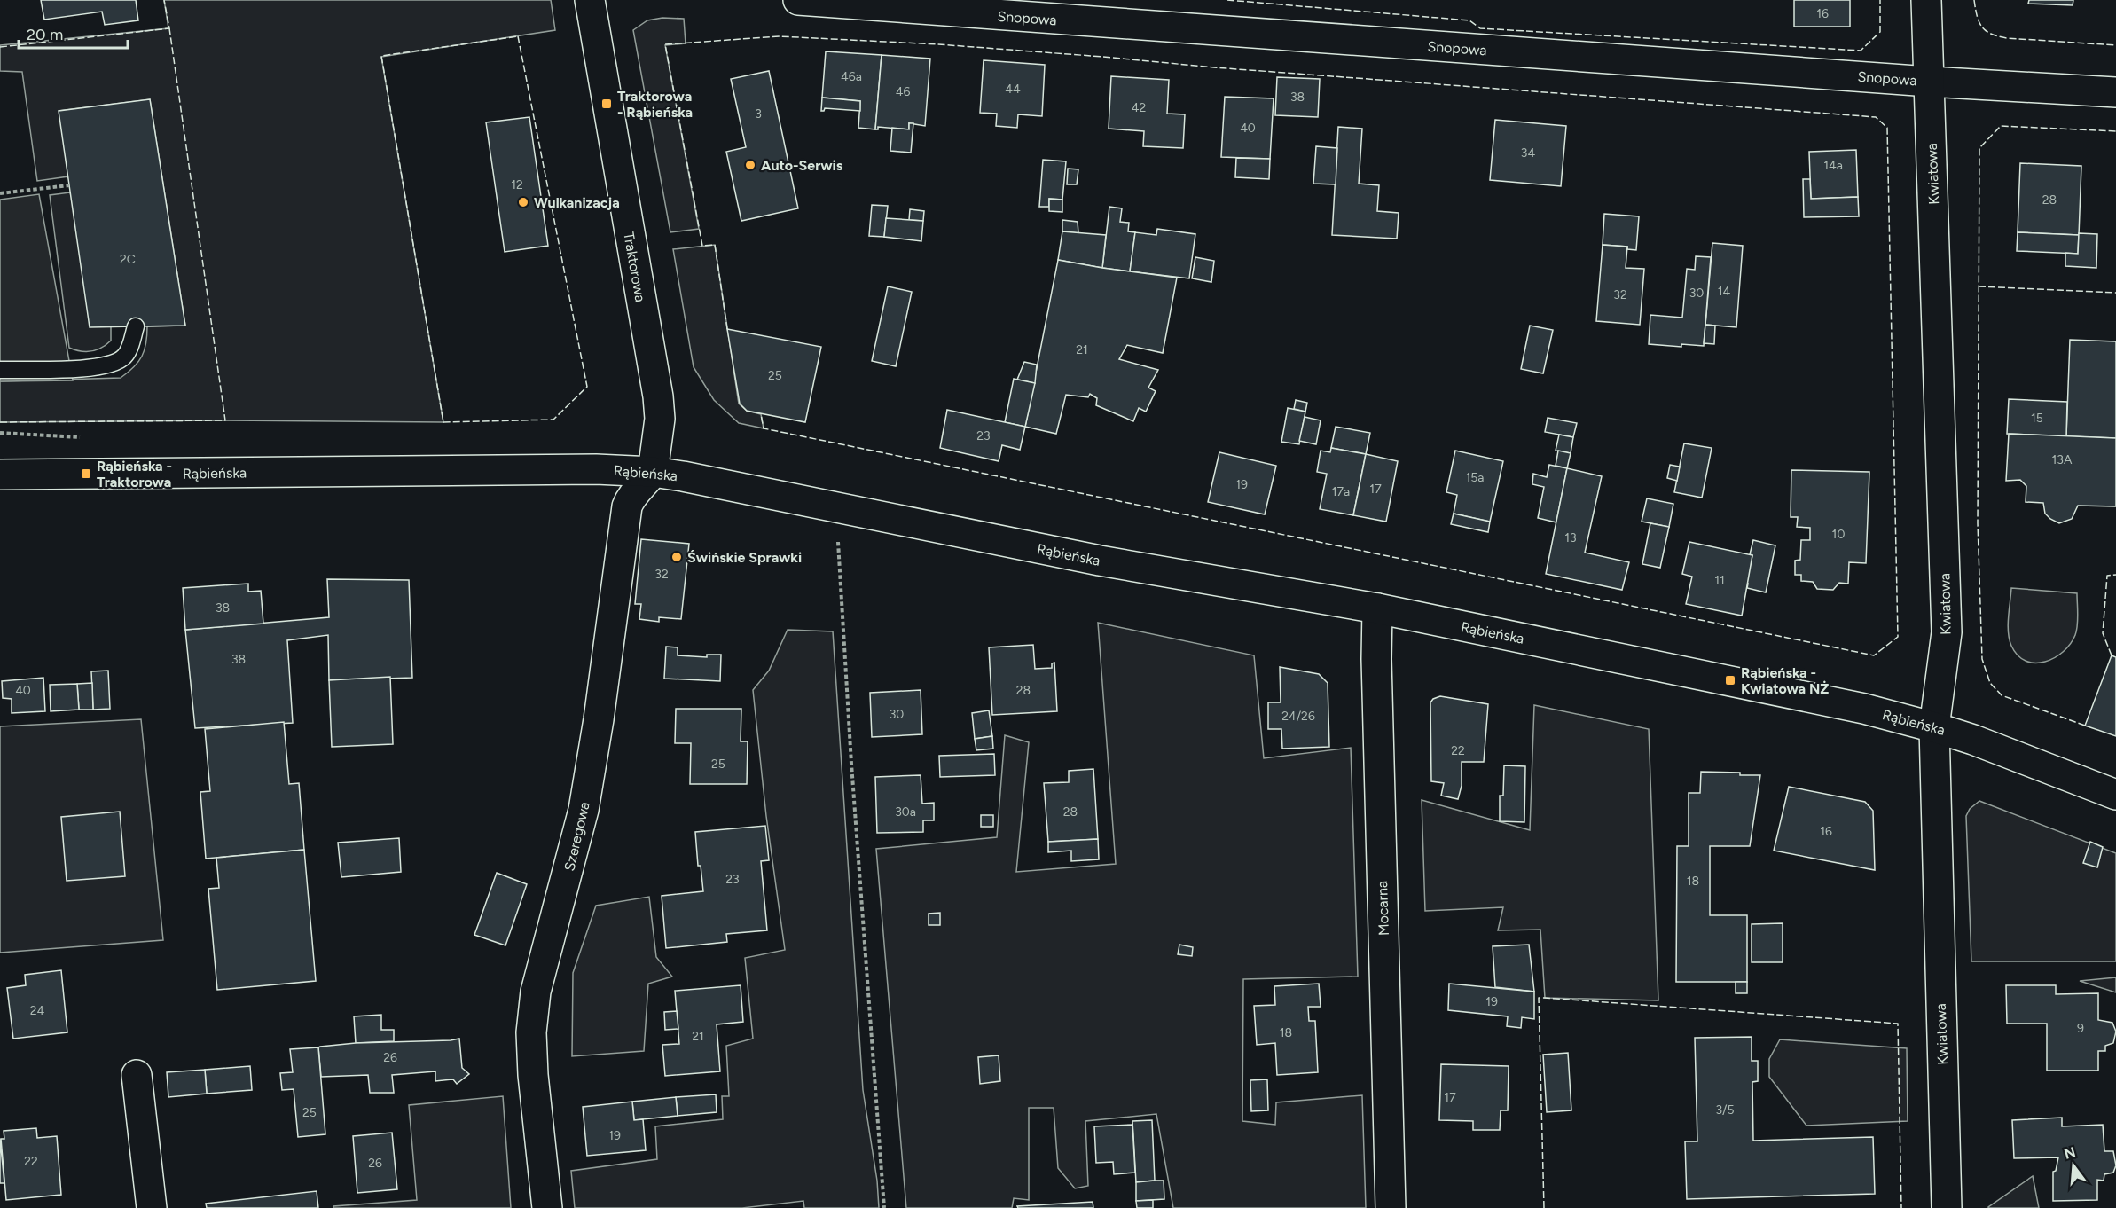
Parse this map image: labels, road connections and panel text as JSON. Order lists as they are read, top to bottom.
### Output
{
  "streets": {
    "street": [
      "Snopowa",
      "Kwiatowa",
      "Traktorowa",
      "Rąbieńska",
      "Szeregowa",
      "Mocarna"
    ]
  },
  "crossings": [
    ["Snopowa", "Kwiatowa"],
    ["Kwiatowa", "Rąbieńska"],
    ["Traktorowa", "Rąbieńska"],
    ["Traktorowa", "Szeregowa"],
    ["Rąbieńska", "Szeregowa"],
    ["Rąbieńska", "Mocarna"]
  ],
  "places": {
    "transit": ["Traktorowa - Rąbieńska", "Rąbieńska - Traktorowa", "Rąbieńska - Kwiatowa NŻ"],
    "other": ["Auto-Serwis", "Wulkanizacja", "Świńskie Sprawki"]
  },
  "house_numbers": [
    "16",
    "46a",
    "44",
    "46",
    "38",
    "42",
    "3",
    "40",
    "34",
    "14a",
    "12",
    "28",
    "2C",
    "14",
    "30",
    "32",
    "21",
    "25",
    "15",
    "23",
    "13A",
    "15a",
    "19",
    "17",
    "17a",
    "10",
    "13",
    "32",
    "11",
    "38",
    "38",
    "40",
    "28",
    "30",
    "24/26",
    "22",
    "25",
    "30a",
    "28",
    "16",
    "23",
    "18",
    "19",
    "24",
    "9",
    "18",
    "21",
    "26",
    "17",
    "3/5",
    "25",
    "19",
    "22",
    "26"
  ],
  "scale_bar": "20 m",
  "north": "top"
}
